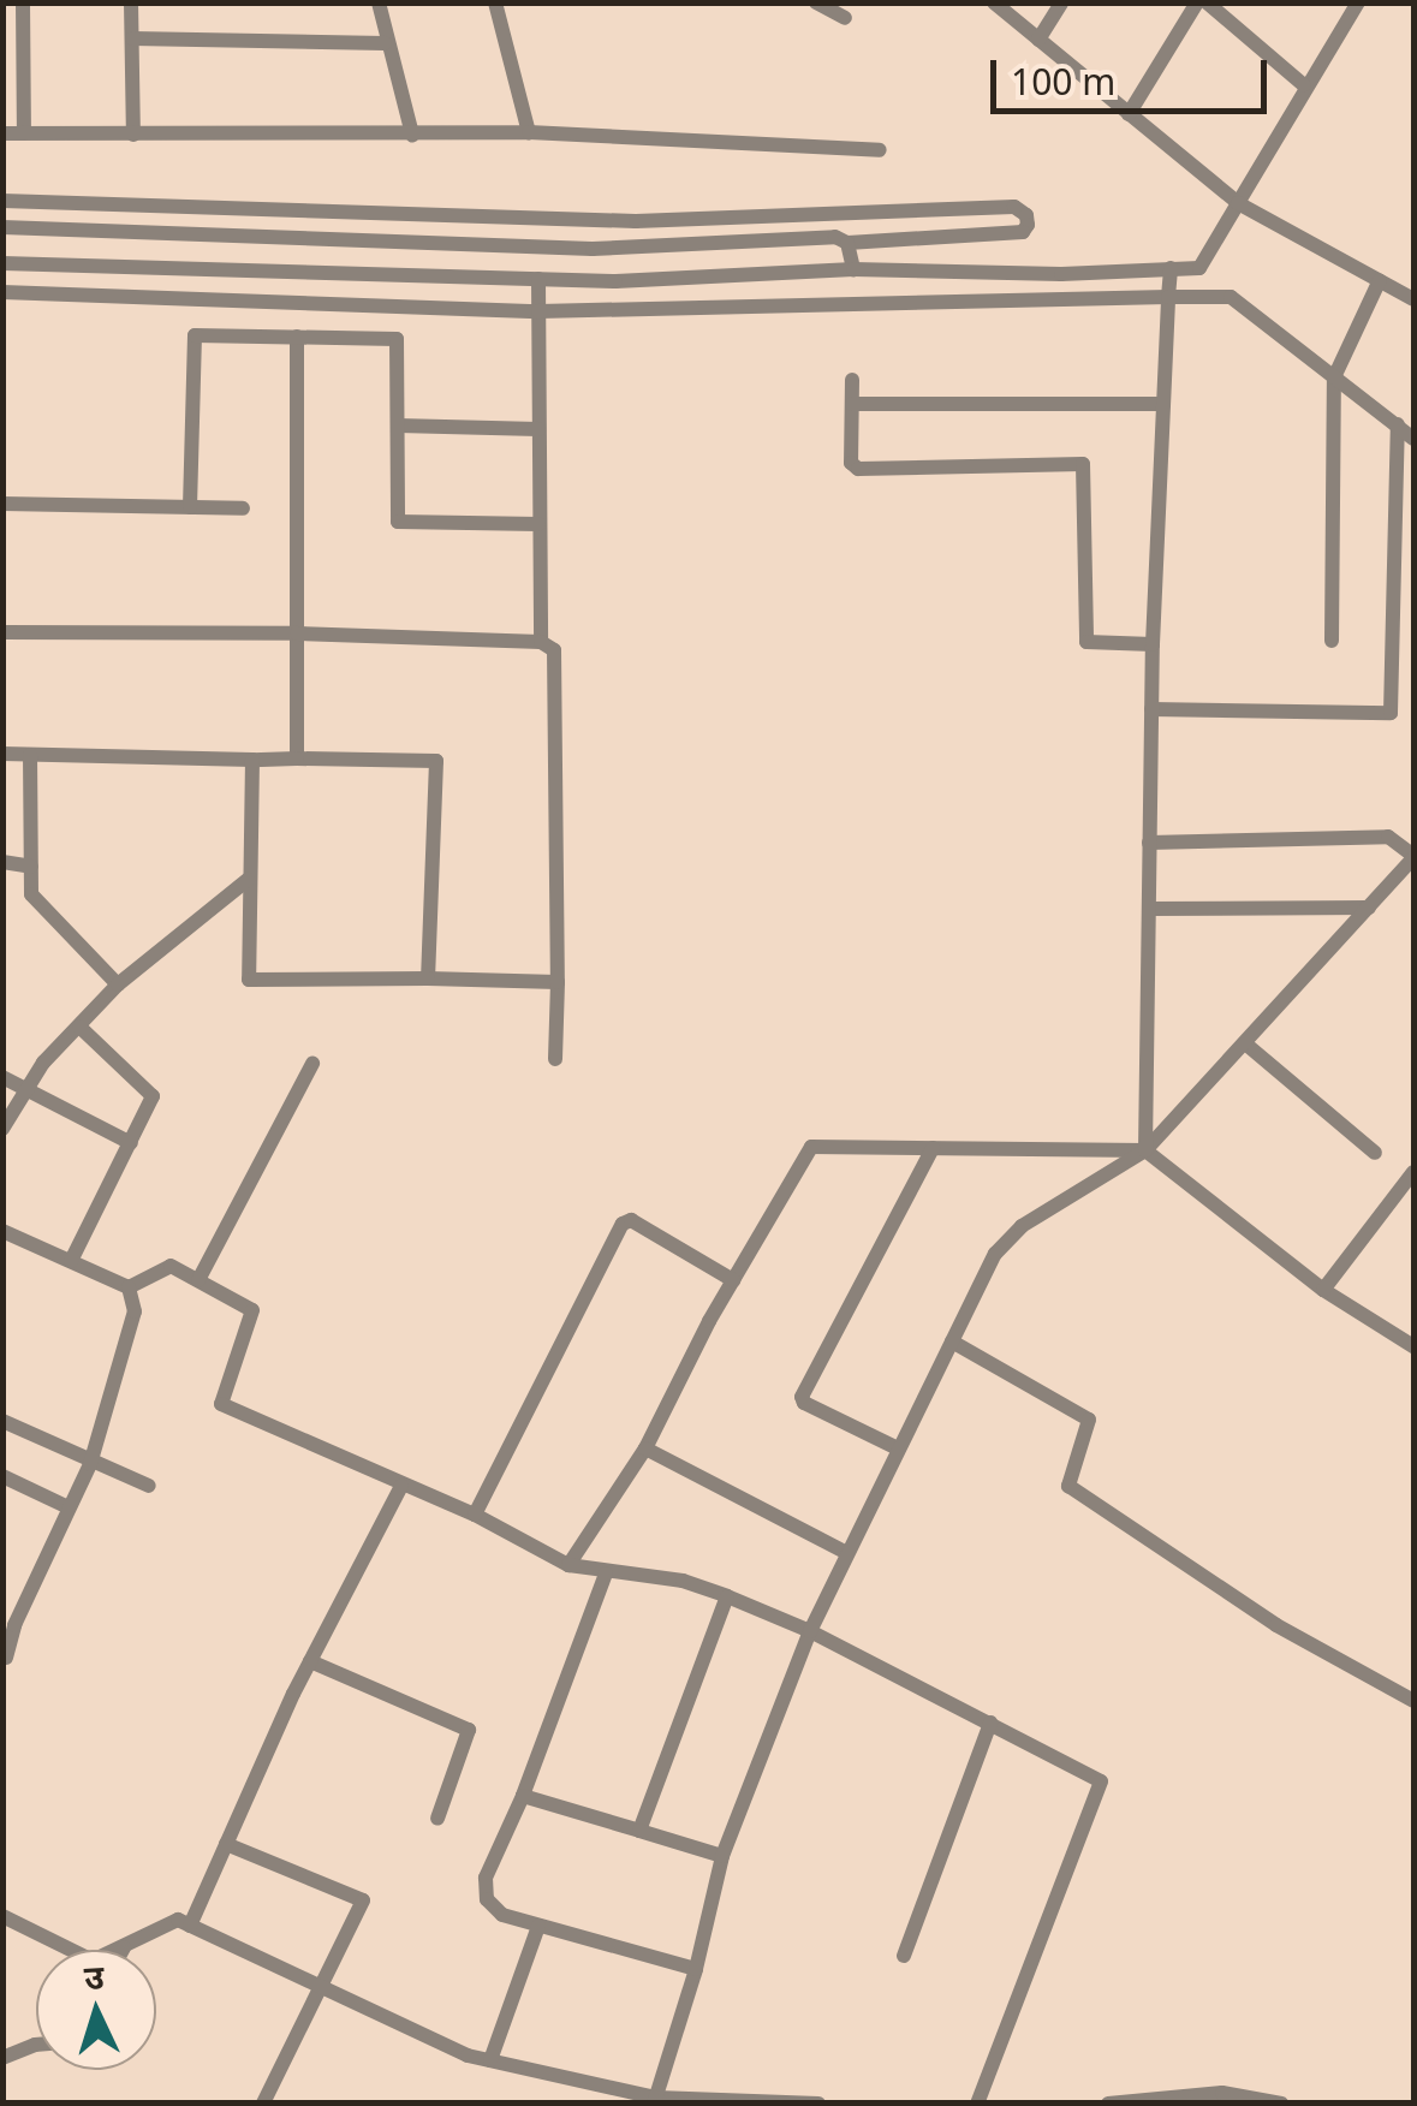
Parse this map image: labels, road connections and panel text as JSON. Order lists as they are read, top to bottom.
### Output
{
  "scale_bar": "100 m",
  "north": "top"
}
